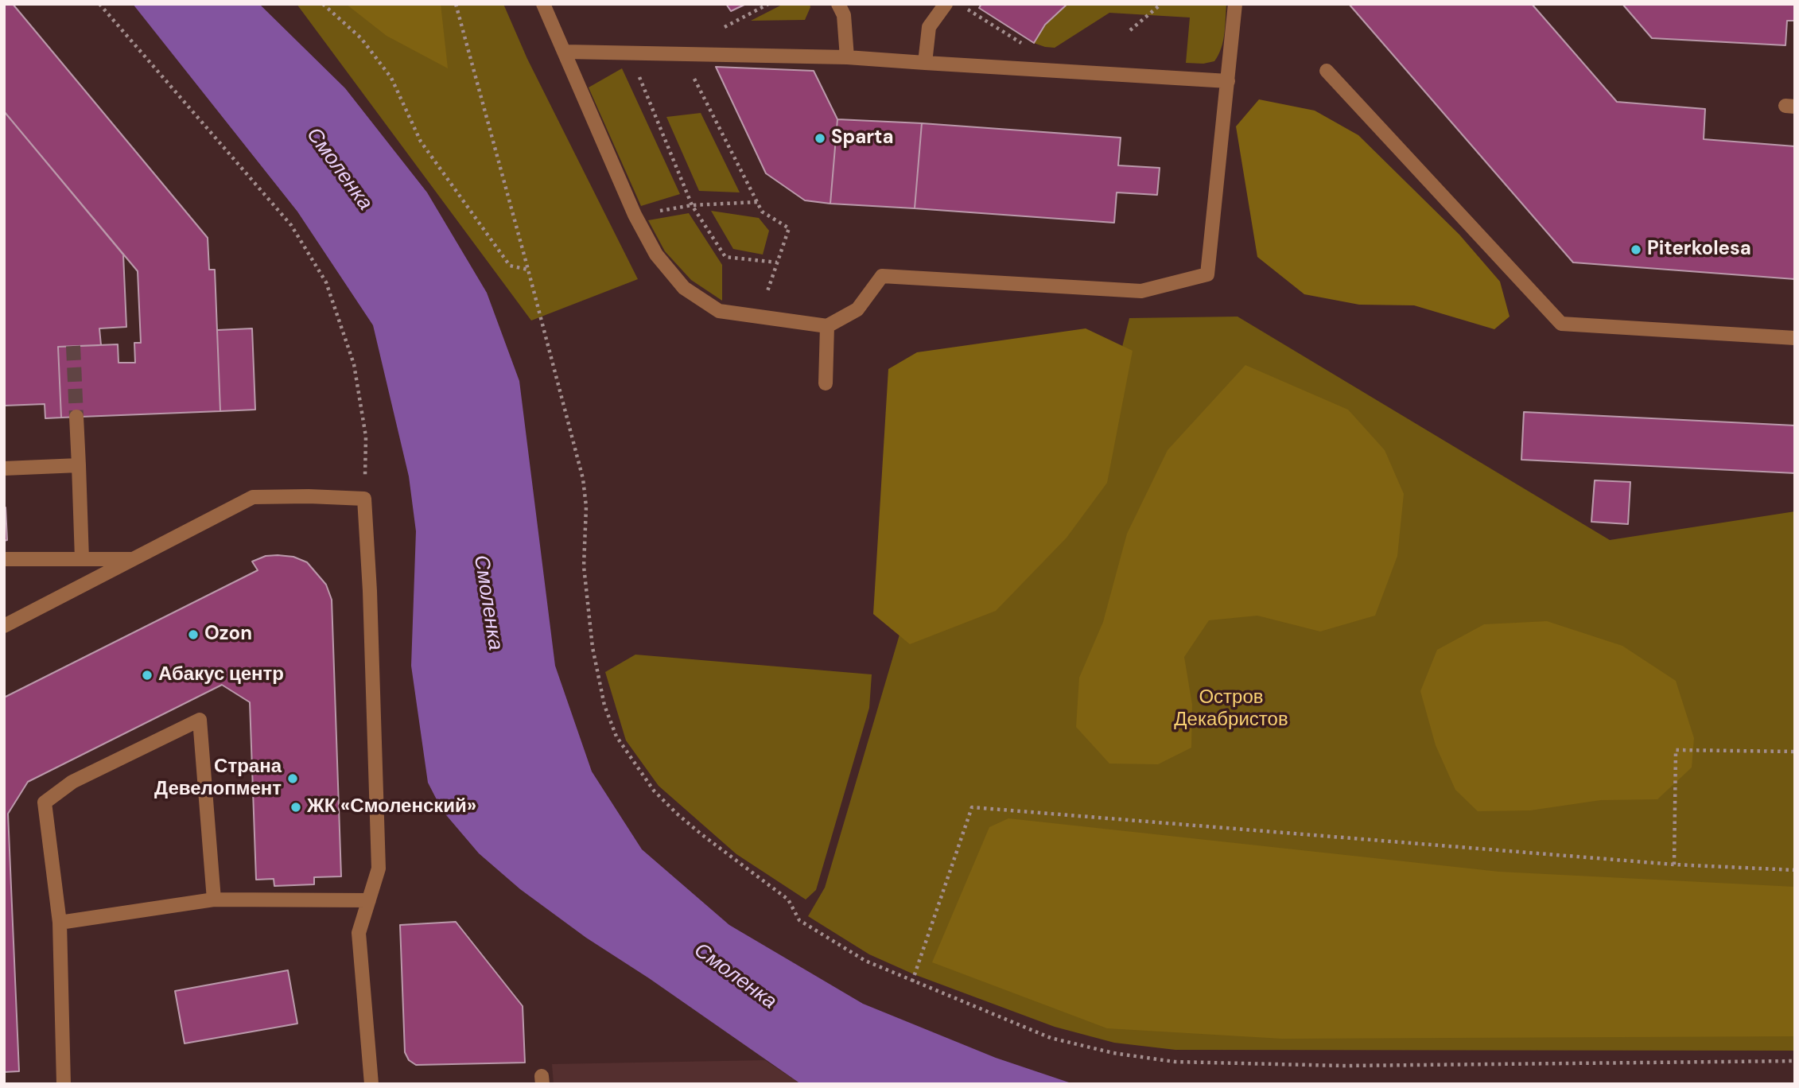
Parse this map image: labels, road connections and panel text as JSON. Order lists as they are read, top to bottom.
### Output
{
  "water": ["Смоленка"],
  "parks": ["Остров Декабристов"],
  "places": [
    "Sparta",
    "Piterkolesa",
    "Ozon",
    "Абакус центр",
    "Страна Девелопмент",
    "ЖК «Смоленский»"
  ]
}
